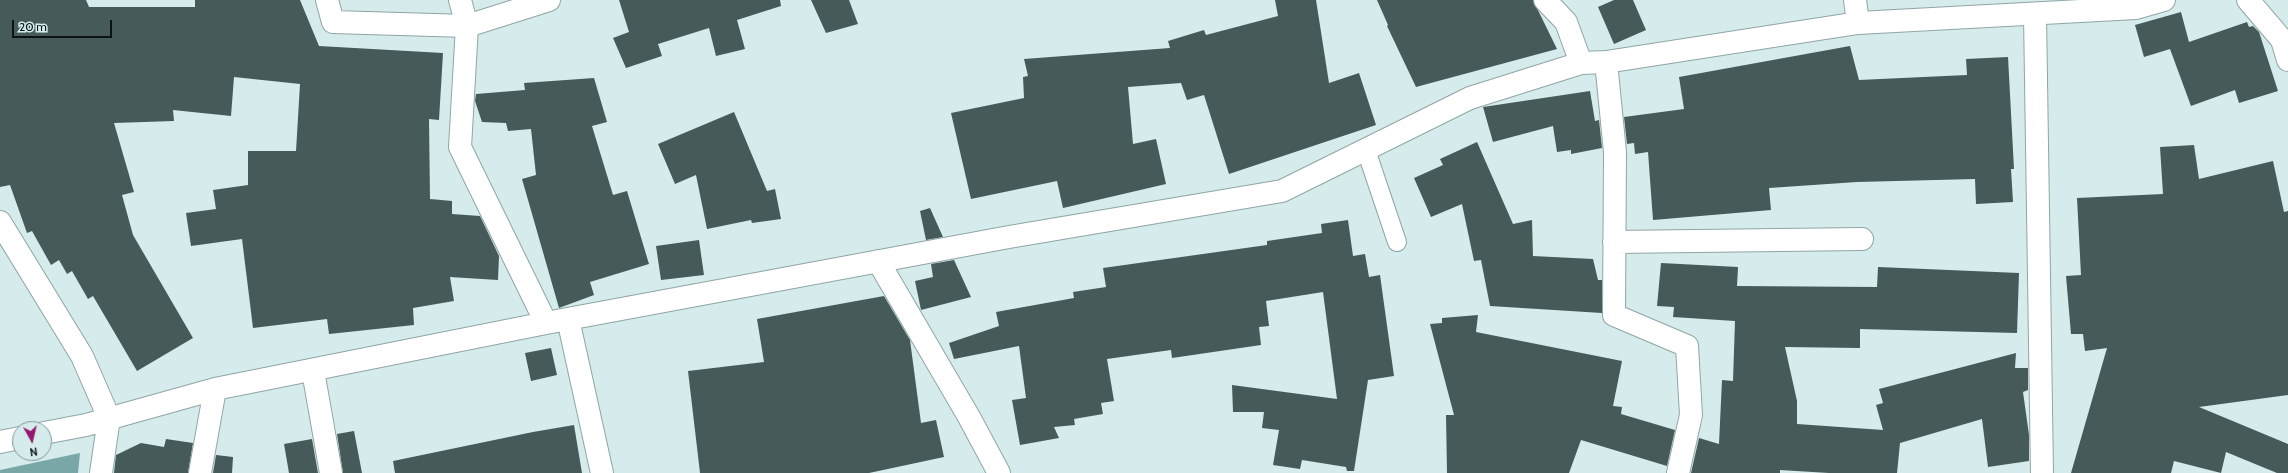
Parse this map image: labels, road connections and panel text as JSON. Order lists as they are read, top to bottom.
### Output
{
  "scale_bar": "20 m",
  "north": "bottom"
}
